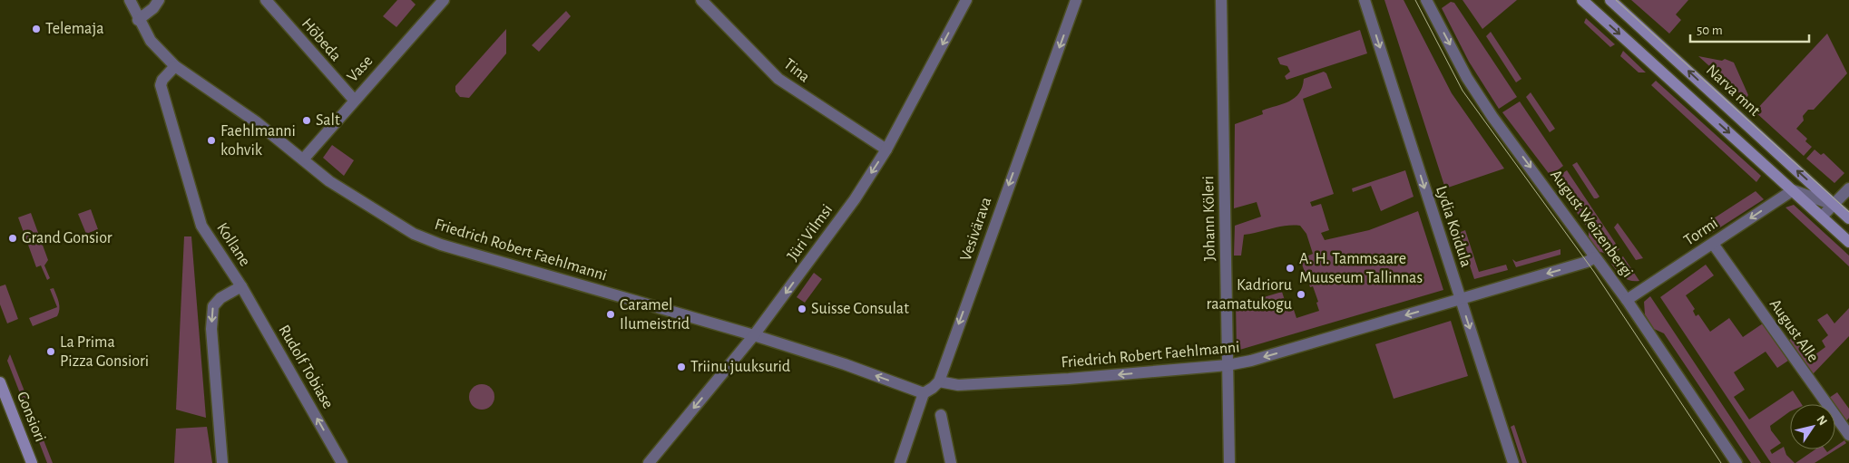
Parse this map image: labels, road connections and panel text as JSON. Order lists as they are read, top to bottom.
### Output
{
  "streets": {
    "main road": ["Narva mnt", "Gonsiori"],
    "street": [
      "Hõbeda",
      "Vase",
      "Tina",
      "Johann Köleri",
      "August Weizenbergi",
      "Lydia Koidula",
      "Vesivärava",
      "Tormi",
      "Jüri Vilmsi",
      "Kollane",
      "Friedrich Robert Faehlmanni",
      "August Alle",
      "Rudolf Tobiase"
    ]
  },
  "crossings": [
    ["Hõbeda", "Vase"],
    ["Vase", "Friedrich Robert Faehlmanni"],
    ["Tina", "Jüri Vilmsi"],
    ["Narva mnt", "Tormi"],
    ["Johann Köleri", "Friedrich Robert Faehlmanni"],
    ["August Weizenbergi", "Tormi"],
    ["August Weizenbergi", "Friedrich Robert Faehlmanni"],
    ["Lydia Koidula", "Friedrich Robert Faehlmanni"],
    ["Vesivärava", "Friedrich Robert Faehlmanni"],
    ["Tormi", "August Alle"],
    ["Jüri Vilmsi", "Friedrich Robert Faehlmanni"],
    ["Kollane", "Friedrich Robert Faehlmanni"],
    ["Kollane", "Rudolf Tobiase"]
  ],
  "one_way": [
    "August Weizenbergi",
    "Lydia Koidula",
    "Vesivärava",
    "Tormi",
    "Jüri Vilmsi",
    "Kollane",
    "Friedrich Robert Faehlmanni",
    "Rudolf Tobiase"
  ],
  "places": [
    "Telemaja",
    "Salt",
    "Faehlmanni kohvik",
    "Grand Gonsior",
    "A. H. Tammsaare Muuseum Tallinnas",
    "Kadrioru raamatukogu",
    "Suisse Consulat",
    "Caramel Ilumeistrid",
    "La Prima Pizza Gonsiori",
    "Triinu juuksurid"
  ],
  "scale_bar": "50 m",
  "north": "top right"
}
